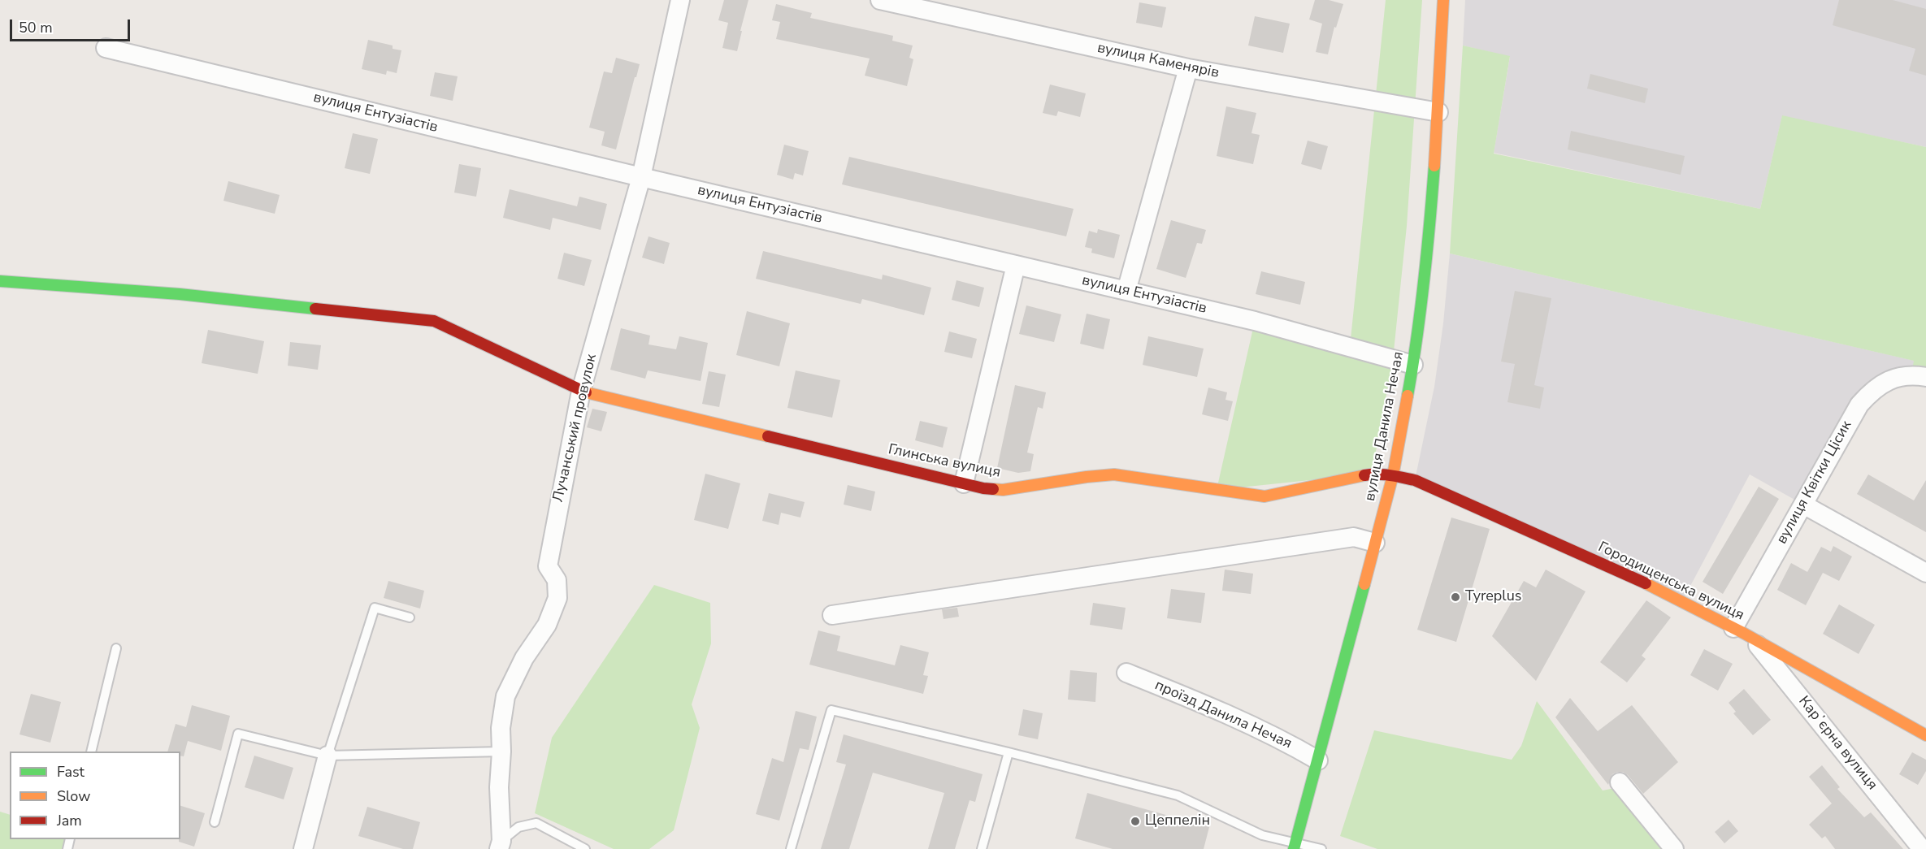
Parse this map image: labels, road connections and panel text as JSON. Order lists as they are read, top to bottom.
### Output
{
  "streets": {
    "street": [
      "вулиця Каменярів",
      "вулиця Ентузіастів",
      "вулиця Данила Нечая",
      "Лучанський провулок",
      "Глинська вулиця",
      "вулиця Квітки Цісик",
      "Городищенська вулиця",
      "проїзд Данила Нечая",
      "Карʼєрна вулиця"
    ]
  },
  "crossings": [
    ["вулиця Каменярів", "вулиця Данила Нечая"],
    ["вулиця Ентузіастів", "вулиця Данила Нечая"],
    ["вулиця Ентузіастів", "Лучанський провулок"],
    ["вулиця Данила Нечая", "Глинська вулиця"],
    ["вулиця Данила Нечая", "Городищенська вулиця"],
    ["вулиця Данила Нечая", "проїзд Данила Нечая"],
    ["Лучанський провулок", "Глинська вулиця"],
    ["Глинська вулиця", "Городищенська вулиця"],
    ["вулиця Квітки Цісик", "Городищенська вулиця"],
    ["Городищенська вулиця", "Карʼєрна вулиця"]
  ],
  "places": ["Tyreplus", "Цеппелін"],
  "legend": ["Fast", "Slow", "Jam"],
  "scale_bar": "50 m"
}
